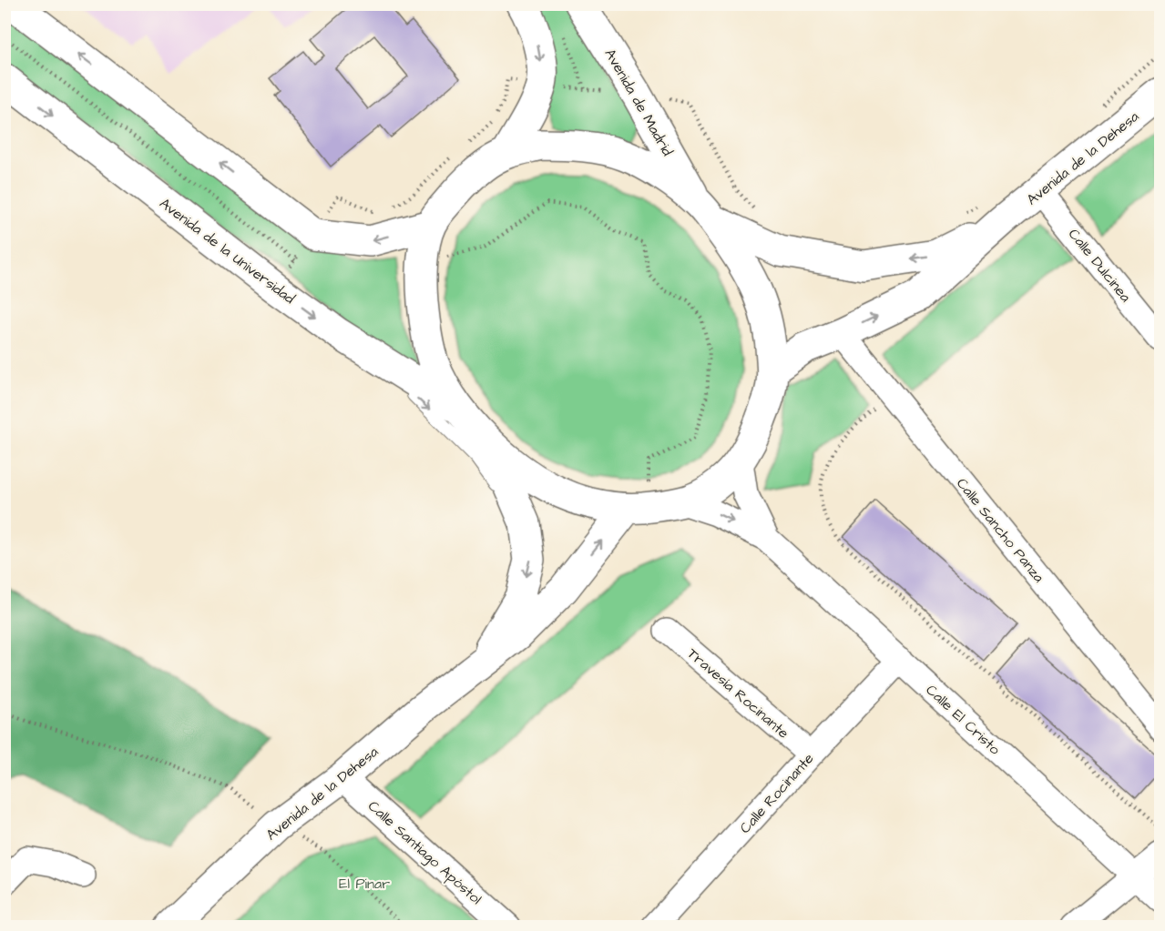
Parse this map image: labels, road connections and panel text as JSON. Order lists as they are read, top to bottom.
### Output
{
  "streets": {
    "street": [
      "Avenida de Madrid",
      "Avenida de la Dehesa",
      "Avenida de la Universidad",
      "Calle Dulcinea",
      "Calle Sancho Panza",
      "Travesía Rocinante",
      "Calle El Cristo",
      "Calle Rocinante",
      "Calle Santiago Apóstol"
    ]
  },
  "crossings": [
    ["Avenida de Madrid", "Avenida de la Dehesa"],
    ["Avenida de la Dehesa", "Calle Dulcinea"],
    ["Avenida de la Dehesa", "Calle Sancho Panza"],
    ["Avenida de la Dehesa", "Calle Santiago Apóstol"],
    ["Travesía Rocinante", "Calle Rocinante"],
    ["Calle El Cristo", "Calle Rocinante"]
  ],
  "parks": ["El Pinar"]
}
